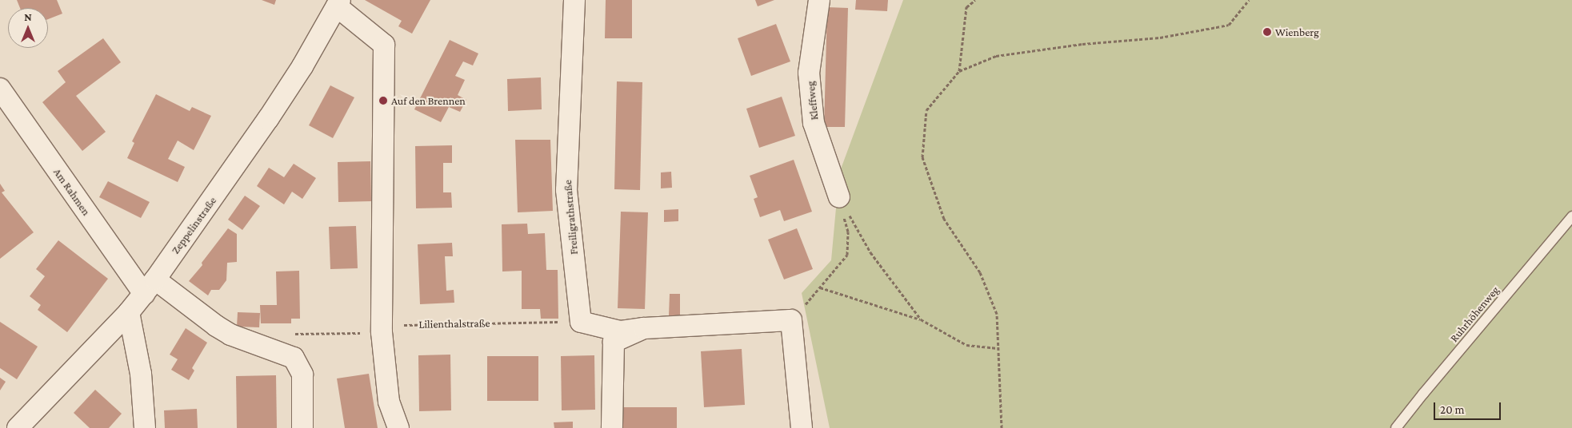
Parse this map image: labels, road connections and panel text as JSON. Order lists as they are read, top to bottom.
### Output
{
  "streets": {
    "street": [
      "Kleffweg",
      "Am Rahmen",
      "Freiligrathstraße",
      "Zeppelinstraße"
    ],
    "lane": ["Ruhrhöhenweg"],
    "path": ["Lilienthalstraße"]
  },
  "crossings": [
    ["Am Rahmen", "Zeppelinstraße"],
    ["Freiligrathstraße", "Lilienthalstraße"]
  ],
  "places": ["Wienberg", "Auf den Brennen"],
  "scale_bar": "20 m",
  "north": "top"
}
